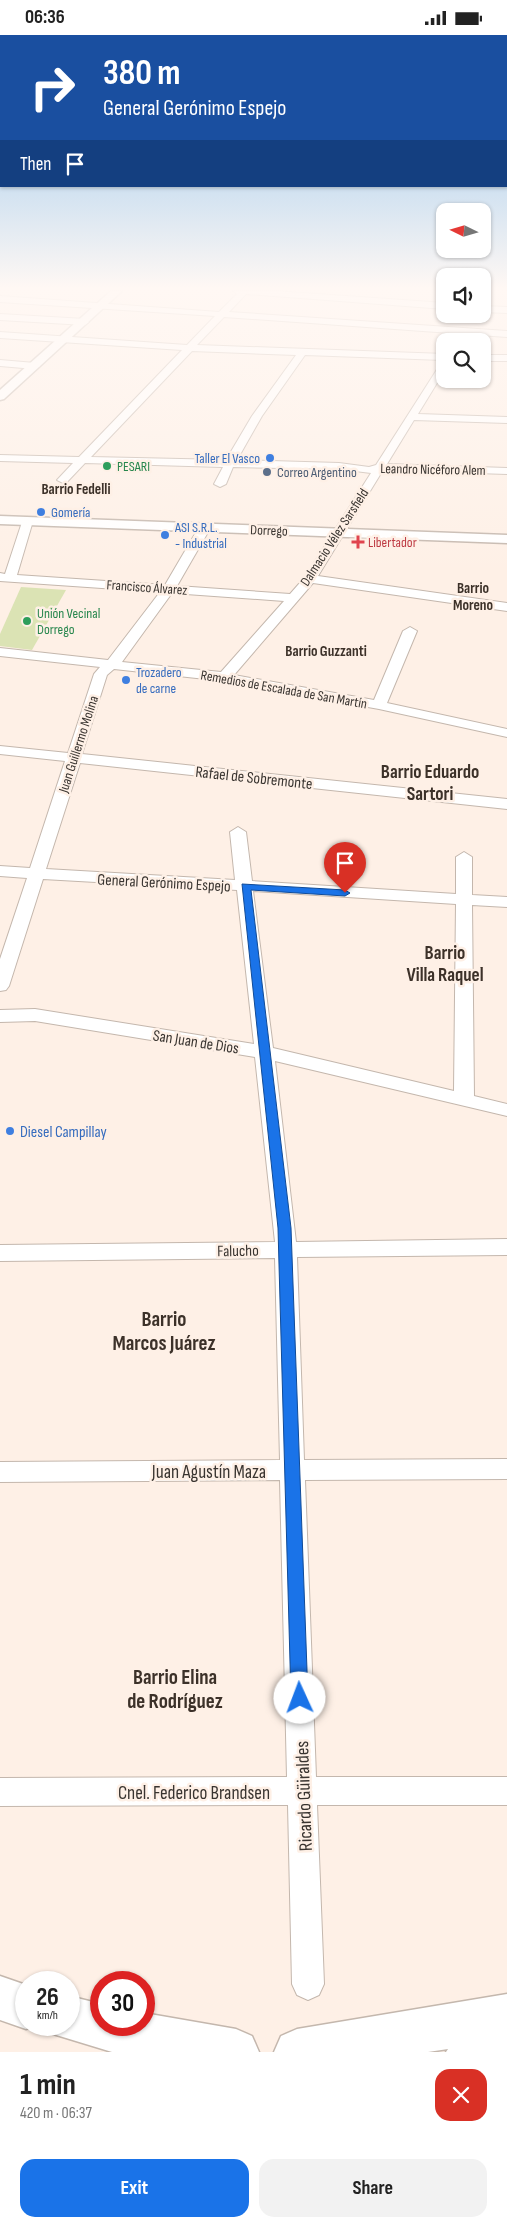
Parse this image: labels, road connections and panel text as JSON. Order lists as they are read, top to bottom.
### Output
{
  "streets": {
    "main road": ["Dorrego"],
    "street": [
      "Leandro Nicéforo Alem",
      "Dalmacio Vélez Sarsfield",
      "Francisco Álvarez",
      "Remedios de Escalada de San Martín",
      "Juan Guillermo Molina",
      "Rafael de Sobremonte",
      "General Gerónimo Espejo",
      "San Juan de Dios",
      "Falucho",
      "Juan Agustín Maza",
      "Cnel. Federico Brandsen",
      "Ricardo Güiraldes"
    ]
  },
  "crossings": [
    ["Leandro Nicéforo Alem", "Dalmacio Vélez Sarsfield"],
    ["Dorrego", "Dalmacio Vélez Sarsfield"],
    ["Dorrego", "Juan Guillermo Molina"],
    ["Dalmacio Vélez Sarsfield", "Francisco Álvarez"],
    ["Dalmacio Vélez Sarsfield", "Remedios de Escalada de San Martín"],
    ["Francisco Álvarez", "Juan Guillermo Molina"],
    ["Remedios de Escalada de San Martín", "Juan Guillermo Molina"],
    ["Juan Guillermo Molina", "Rafael de Sobremonte"],
    ["Juan Guillermo Molina", "General Gerónimo Espejo"],
    ["General Gerónimo Espejo", "Ricardo Güiraldes"],
    ["San Juan de Dios", "Ricardo Güiraldes"],
    ["Falucho", "Ricardo Güiraldes"],
    ["Juan Agustín Maza", "Ricardo Güiraldes"],
    ["Cnel. Federico Brandsen", "Ricardo Güiraldes"]
  ],
  "districts": [
    "Barrio Fedelli",
    "Barrio Moreno",
    "Barrio Guzzanti",
    "Barrio Eduardo Sartori",
    "Barrio Villa Raquel",
    "Barrio Marcos Juárez",
    "Barrio Elina de Rodríguez"
  ],
  "places": {
    "other": [
      "Taller El Vasco",
      "PESARI",
      "Correo Argentino",
      "Gomería",
      "ASI S.R.L. - Industrial",
      "Unión Vecinal Dorrego",
      "Trozadero de carne",
      "Diesel Campillay"
    ],
    "health": ["Libertador"]
  },
  "north": "left",
  "page": {
    "status": "06:36",
    "turn": ["380 m", "General Gerónimo Espejo"],
    "then": "Then",
    "speed": "26 km/h",
    "limit": "30",
    "heading": ["1 min", "420 m · 06:37"],
    "buttons": ["Exit", "Share"]
  }
}
